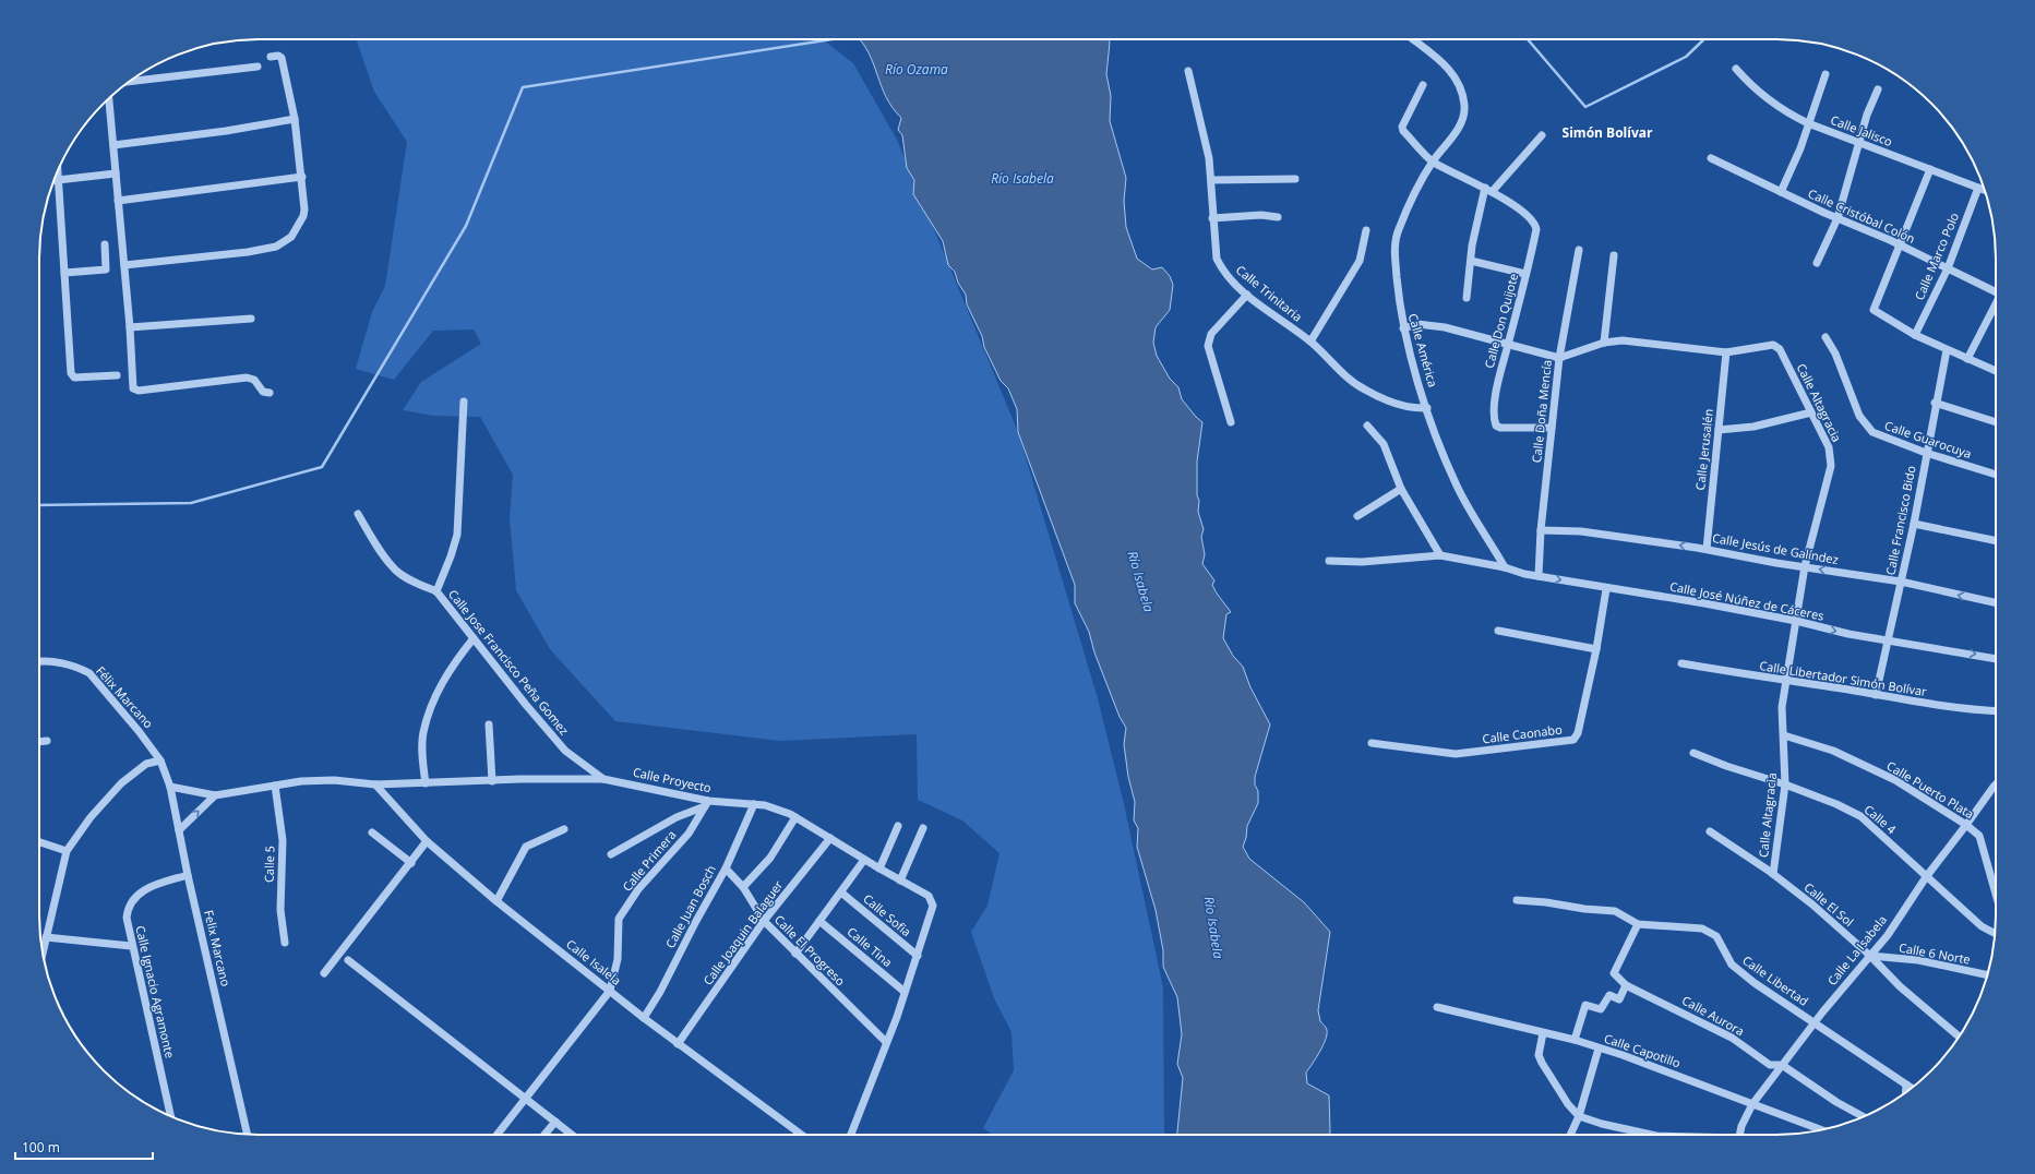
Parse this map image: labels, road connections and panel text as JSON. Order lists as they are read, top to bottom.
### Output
{
  "streets": {
    "street": [
      "Calle Jalisco",
      "Calle Cristóbal Colón",
      "Calle Marco Polo",
      "Calle Trinitaria",
      "Calle Don Quijote",
      "Calle América",
      "Calle Altagracia",
      "Calle Doña Mencía",
      "Calle Guarocuya",
      "Calle Jerusalén",
      "Calle Francisco Bido",
      "Calle Jesús de Galíndez",
      "Calle José Núñez de Cáceres",
      "Calle Jose Francisco Peña Gomez",
      "Calle Libertador Simón Bolívar",
      "Félix Marcano",
      "Calle Caonabo",
      "Calle Proyecto",
      "Calle Puerto Plata",
      "Calle 4",
      "Calle Primera",
      "Calle 5",
      "Calle El Sol",
      "Calle Juan Bosch",
      "Calle Sofia",
      "Calle Joaquin Balaguer",
      "Calle Tina",
      "Felix Marcano",
      "Calle El Progreso",
      "Calle La Isabela",
      "Calle 6 Norte",
      "Calle Isalela",
      "Calle Libertad",
      "Calle Ignacio Agramonte",
      "Calle Aurora",
      "Calle Capotillo"
    ]
  },
  "crossings": [
    ["Calle Jalisco", "Calle Marco Polo"],
    ["Calle Cristóbal Colón", "Calle Marco Polo"],
    ["Calle Trinitaria", "Calle América"],
    ["Calle Don Quijote", "Calle Doña Mencía"],
    ["Calle América", "Calle José Núñez de Cáceres"],
    ["Calle Altagracia", "Calle Doña Mencía"],
    ["Calle Altagracia", "Calle Jerusalén"],
    ["Calle Altagracia", "Calle Jesús de Galíndez"],
    ["Calle Altagracia", "Calle José Núñez de Cáceres"],
    ["Calle Altagracia", "Calle Libertador Simón Bolívar"],
    ["Calle Altagracia", "Calle Puerto Plata"],
    ["Calle Altagracia", "Calle 4"],
    ["Calle Altagracia", "Calle El Sol"],
    ["Calle Doña Mencía", "Calle Jesús de Galíndez"],
    ["Calle Doña Mencía", "Calle José Núñez de Cáceres"],
    ["Calle Guarocuya", "Calle Francisco Bido"],
    ["Calle Jerusalén", "Calle Jesús de Galíndez"],
    ["Calle Francisco Bido", "Calle Jesús de Galíndez"],
    ["Calle Francisco Bido", "Calle José Núñez de Cáceres"],
    ["Calle Francisco Bido", "Calle Libertador Simón Bolívar"],
    ["Calle José Núñez de Cáceres", "Calle Caonabo"],
    ["Calle Jose Francisco Peña Gomez", "Calle Proyecto"],
    ["Félix Marcano", "Felix Marcano"],
    ["Calle Proyecto", "Calle Primera"],
    ["Calle Proyecto", "Calle 5"],
    ["Calle Proyecto", "Calle Juan Bosch"],
    ["Calle Proyecto", "Calle Sofia"],
    ["Calle Proyecto", "Calle Joaquin Balaguer"],
    ["Calle Proyecto", "Felix Marcano"],
    ["Calle Proyecto", "Calle Isalela"],
    ["Calle Puerto Plata", "Calle La Isabela"],
    ["Calle 4", "Calle La Isabela"],
    ["Calle Primera", "Calle Isalela"],
    ["Calle El Sol", "Calle La Isabela"],
    ["Calle El Sol", "Calle 6 Norte"],
    ["Calle Juan Bosch", "Calle El Progreso"],
    ["Calle Juan Bosch", "Calle Isalela"],
    ["Calle Joaquin Balaguer", "Calle El Progreso"],
    ["Calle Joaquin Balaguer", "Calle Isalela"],
    ["Felix Marcano", "Calle Ignacio Agramonte"],
    ["Calle La Isabela", "Calle 6 Norte"],
    ["Calle La Isabela", "Calle Libertad"],
    ["Calle La Isabela", "Calle Aurora"],
    ["Calle La Isabela", "Calle Capotillo"]
  ],
  "one_way": ["Calle Jesús de Galíndez", "Calle José Núñez de Cáceres"],
  "districts": ["Simón Bolívar"],
  "water": ["Río Ozama", "Río Isabela"],
  "scale_bar": "100 m"
}
